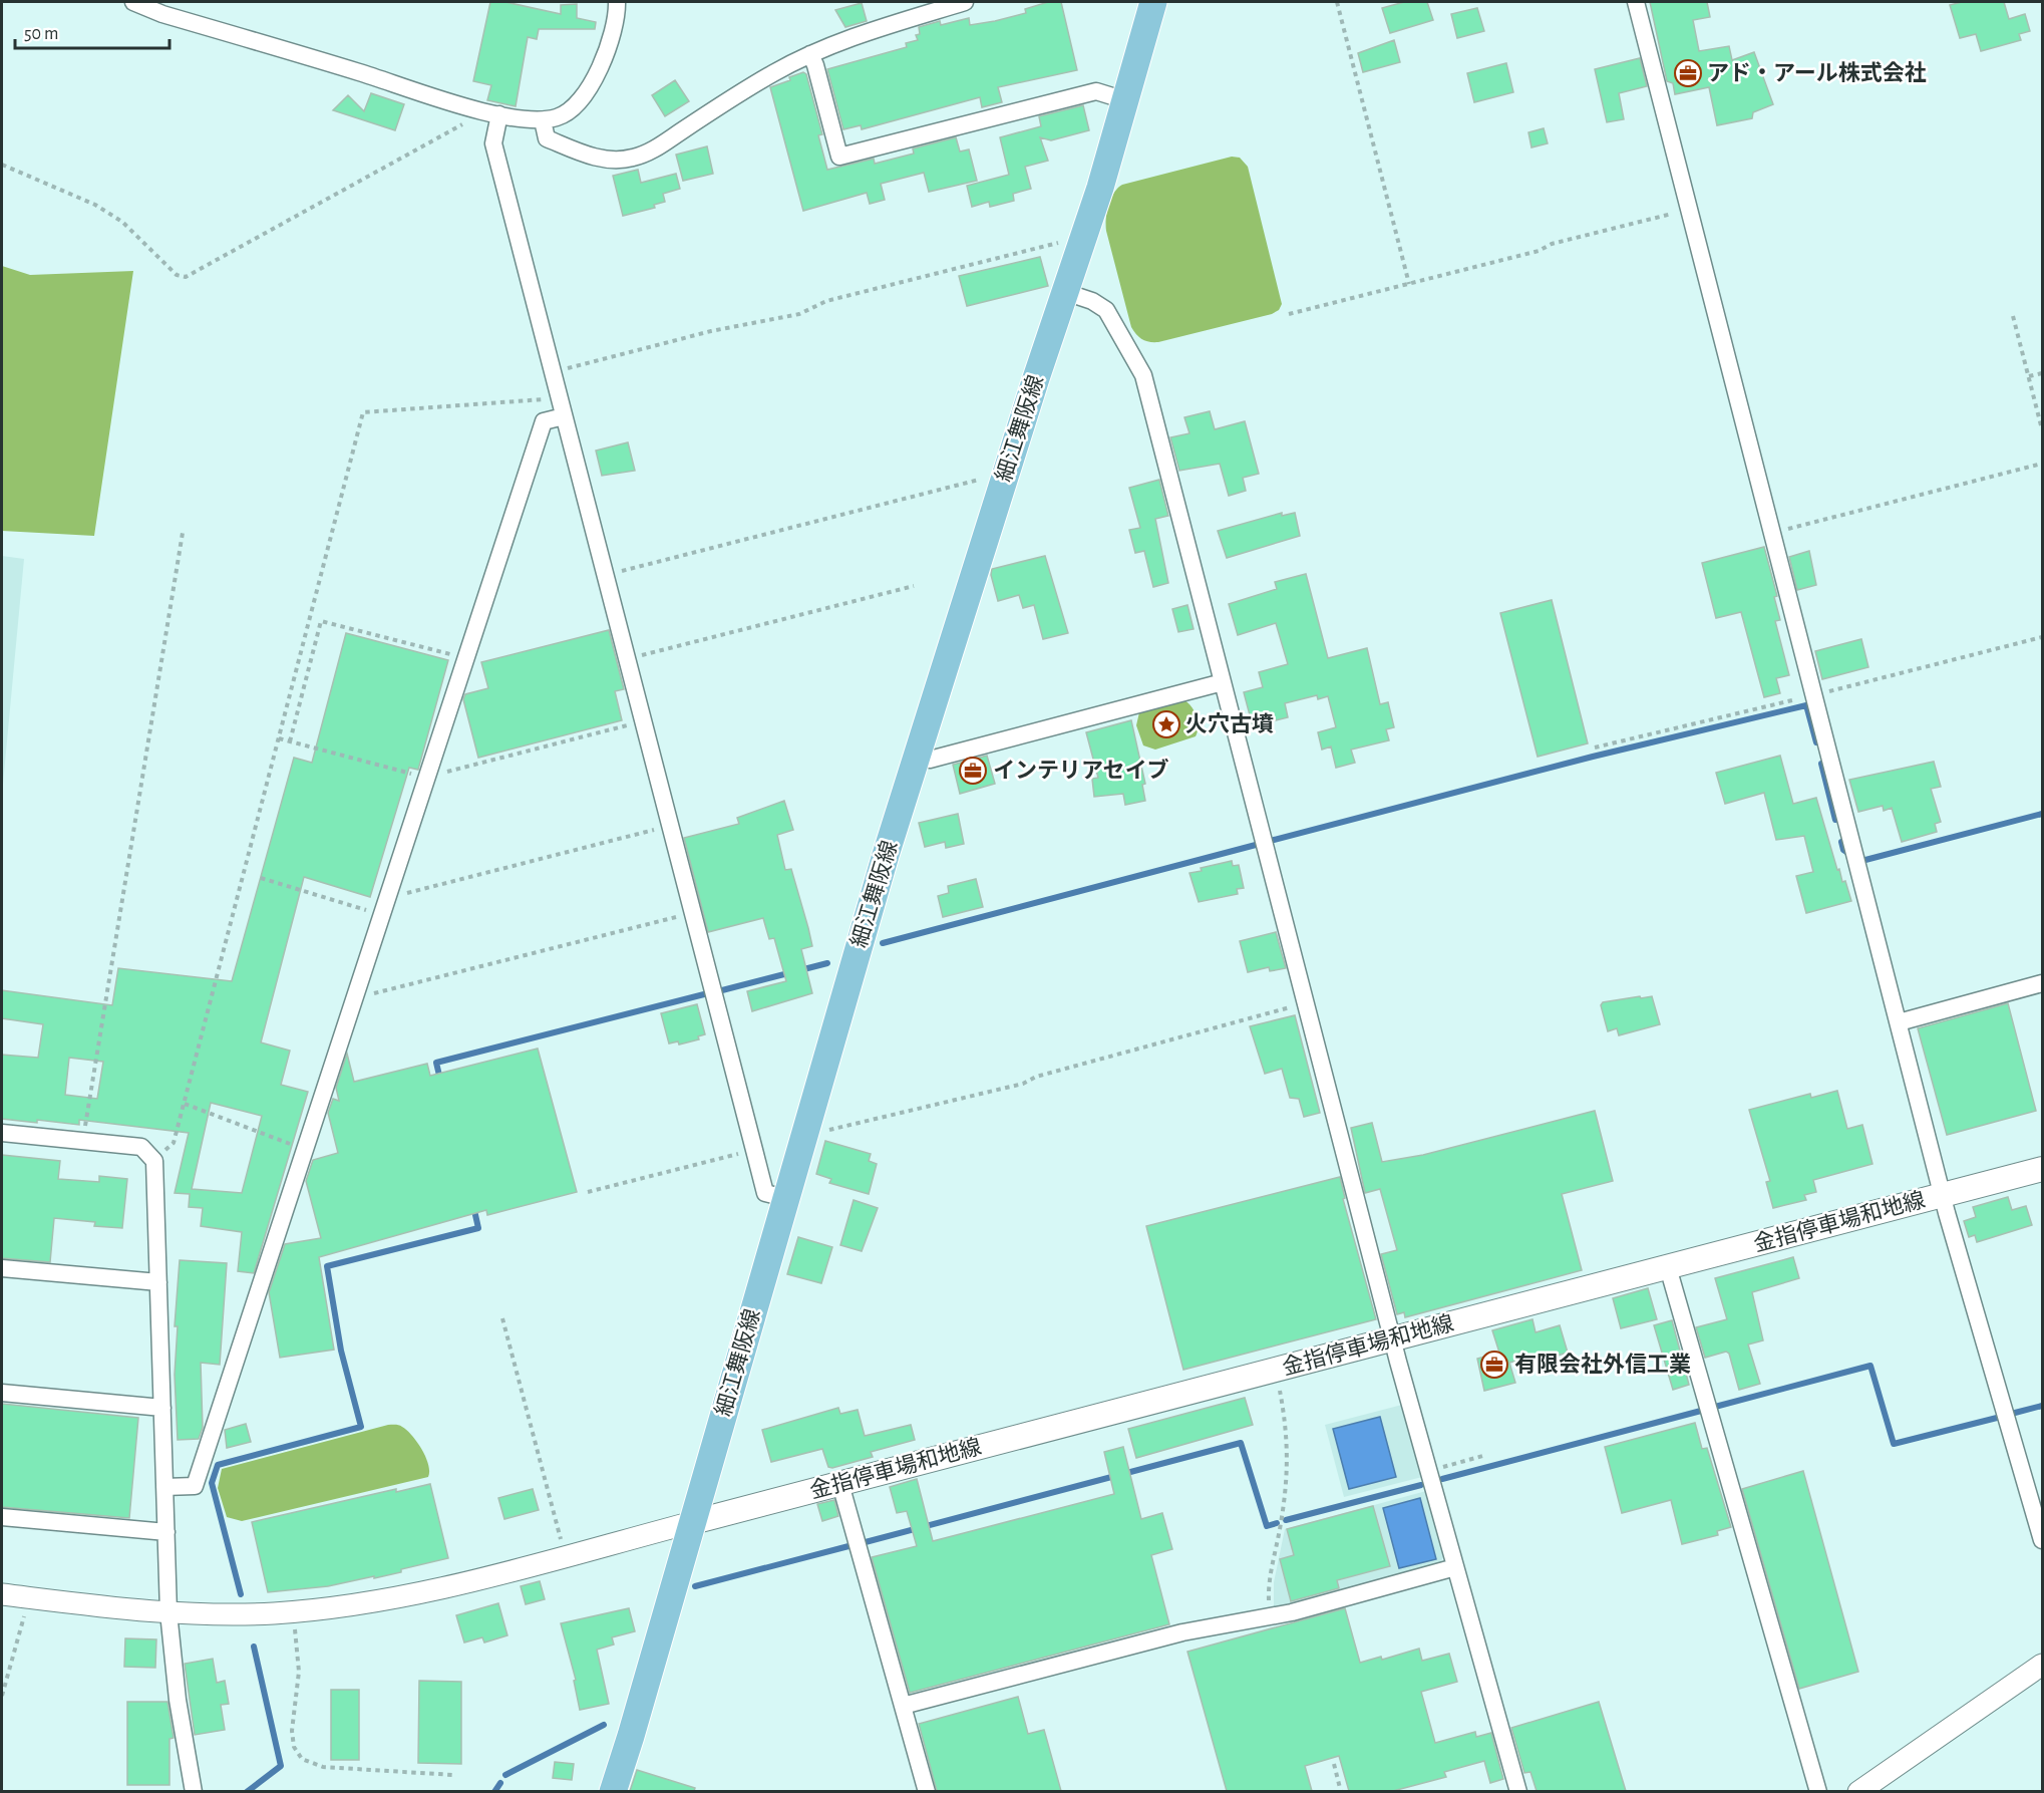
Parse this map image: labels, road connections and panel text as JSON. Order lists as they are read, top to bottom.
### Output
{
  "streets": {
    "main road": ["細江舞阪線", "金指停車場和地線"]
  },
  "crossings": [
    ["細江舞阪線", "金指停車場和地線"]
  ],
  "places": {
    "office": ["アド・アール株式会社", "インテリアセイブ", "有限会社外信工業"],
    "place": ["火穴古墳"]
  },
  "scale_bar": "50 m"
}
